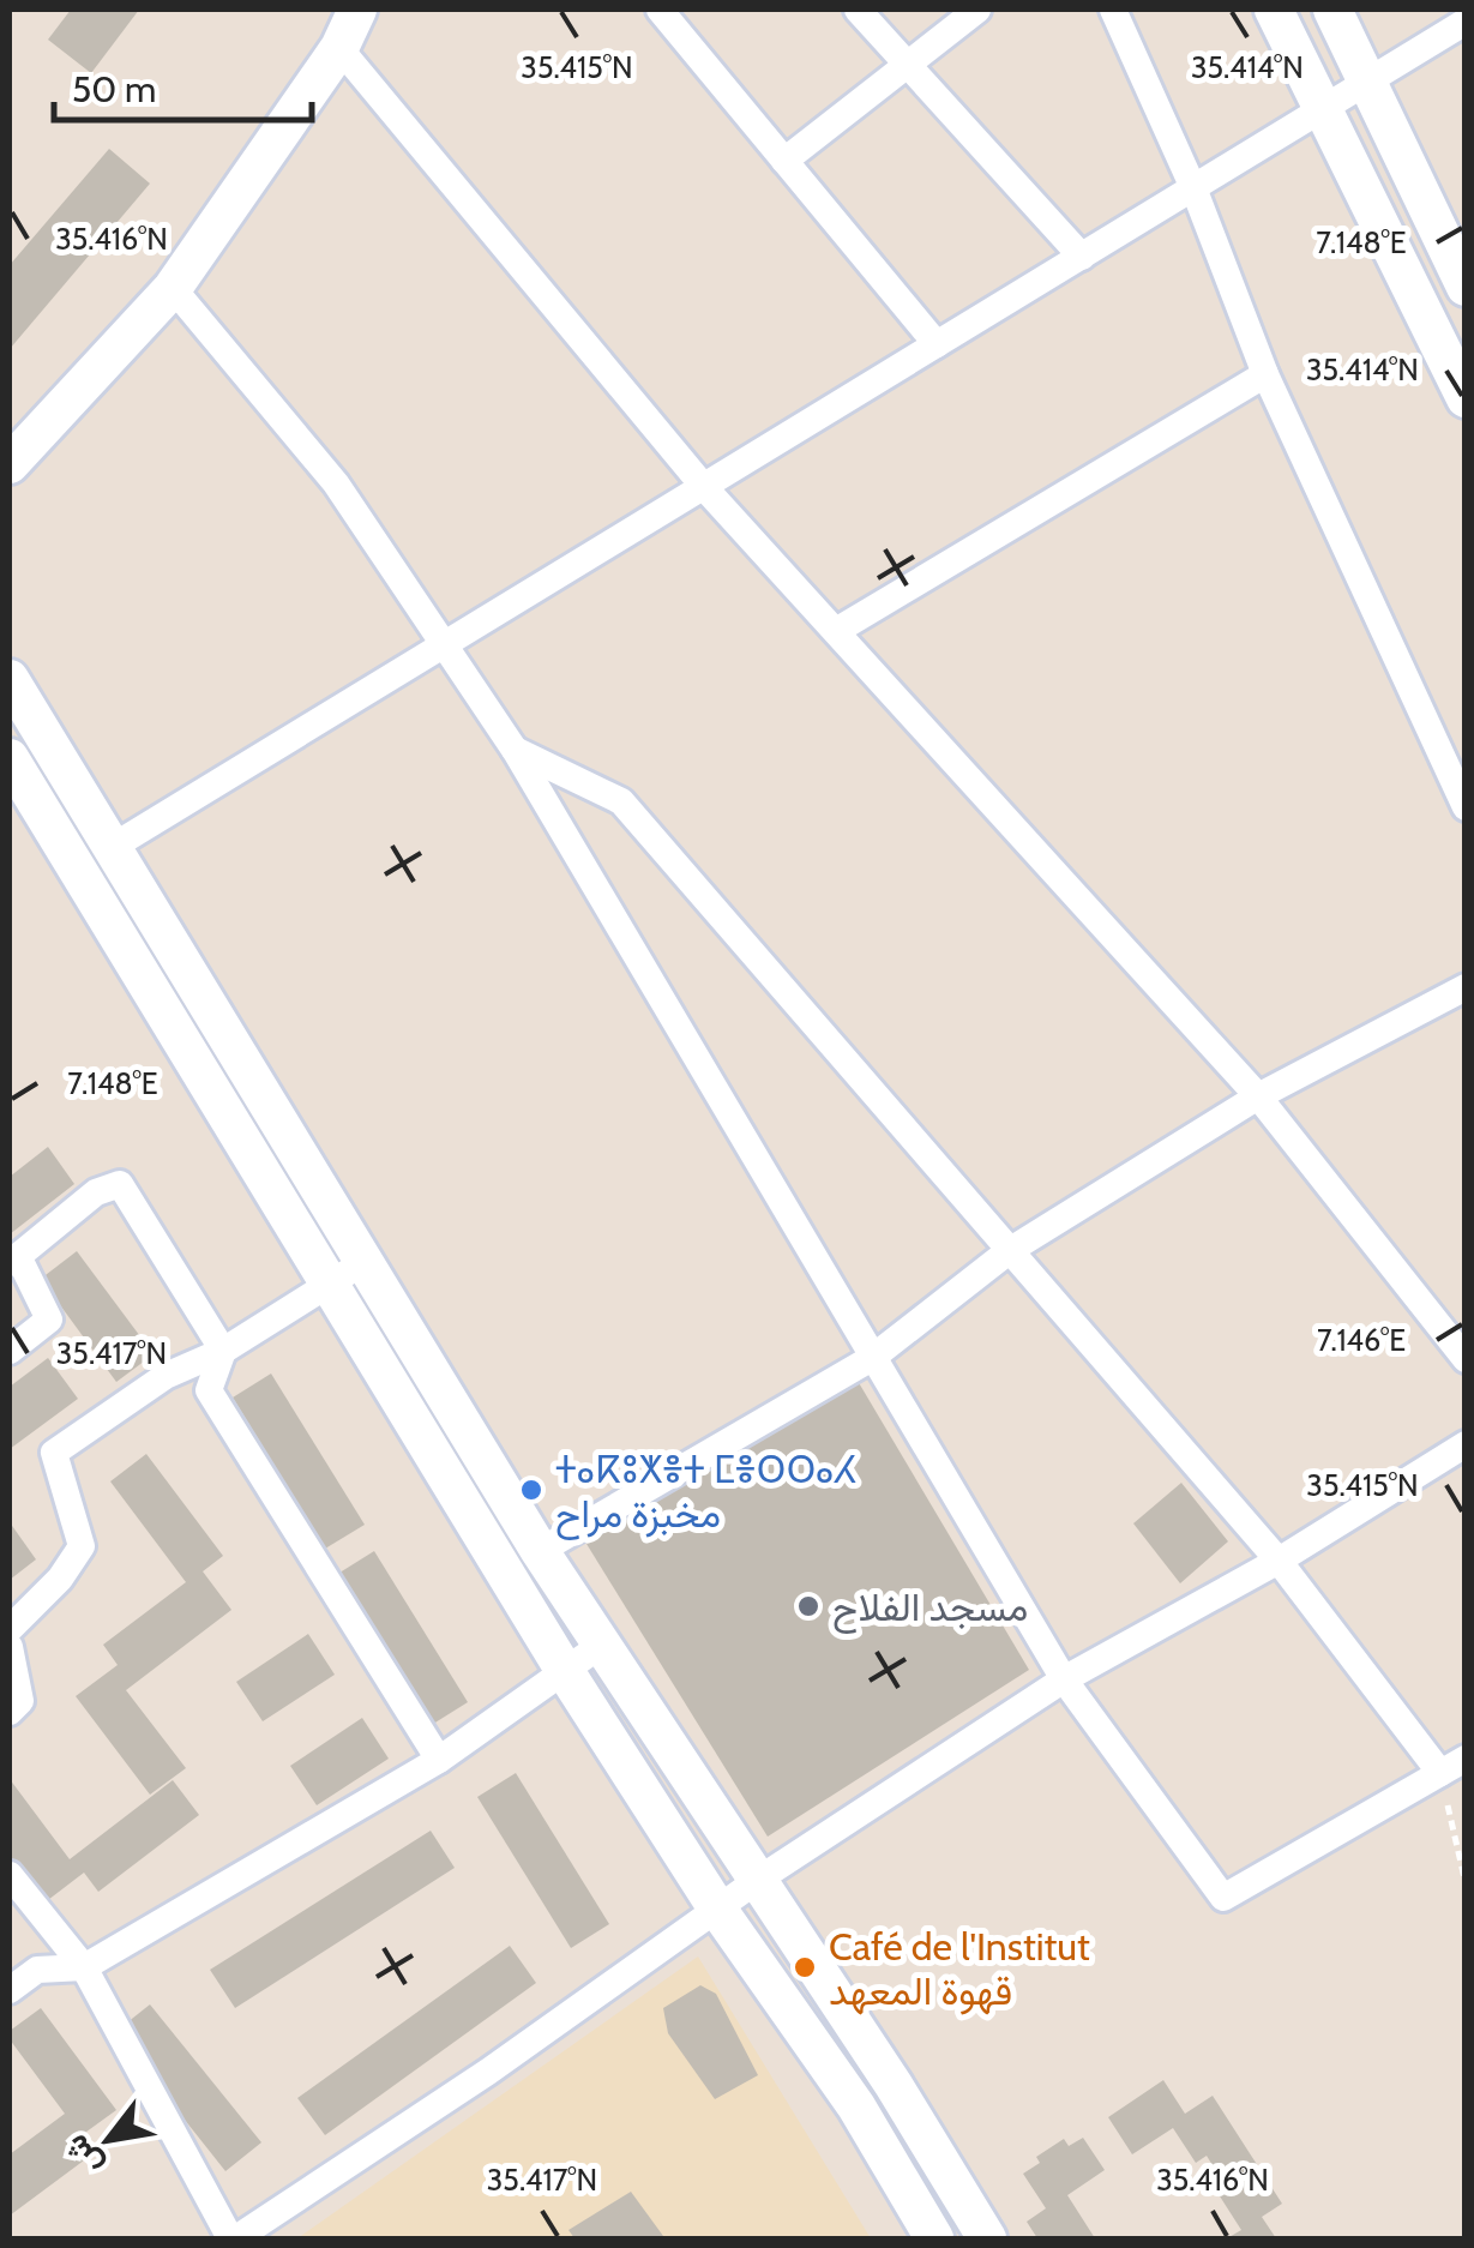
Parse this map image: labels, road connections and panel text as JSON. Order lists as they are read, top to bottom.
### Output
{
  "places": ["ⵜⴰⴽⵓⵅⴻⵜ ⵎⴻⵔⵔⴰⵃ مخبزة مراح", "مسجد الفلاح", "Café de l'Institut قهوة المعهد"],
  "scale_bar": "50 m",
  "north": "bottom left",
  "coordinates": [
    "35.415°N",
    "35.414°N",
    "35.416°N",
    "7.148°E",
    "7.146°E",
    "35.417°N"
  ]
}
